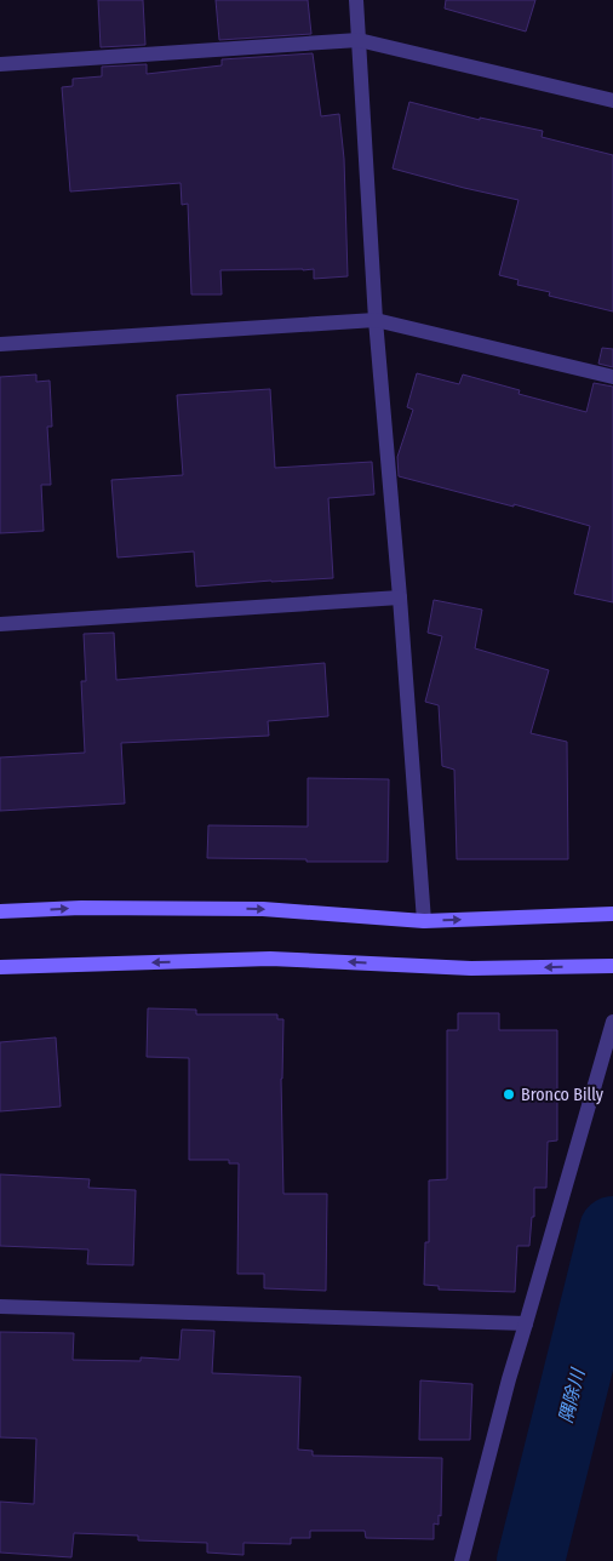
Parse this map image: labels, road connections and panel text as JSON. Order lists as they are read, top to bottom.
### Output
{
  "water": ["隅除川"],
  "places": ["Bronco Billy"]
}
